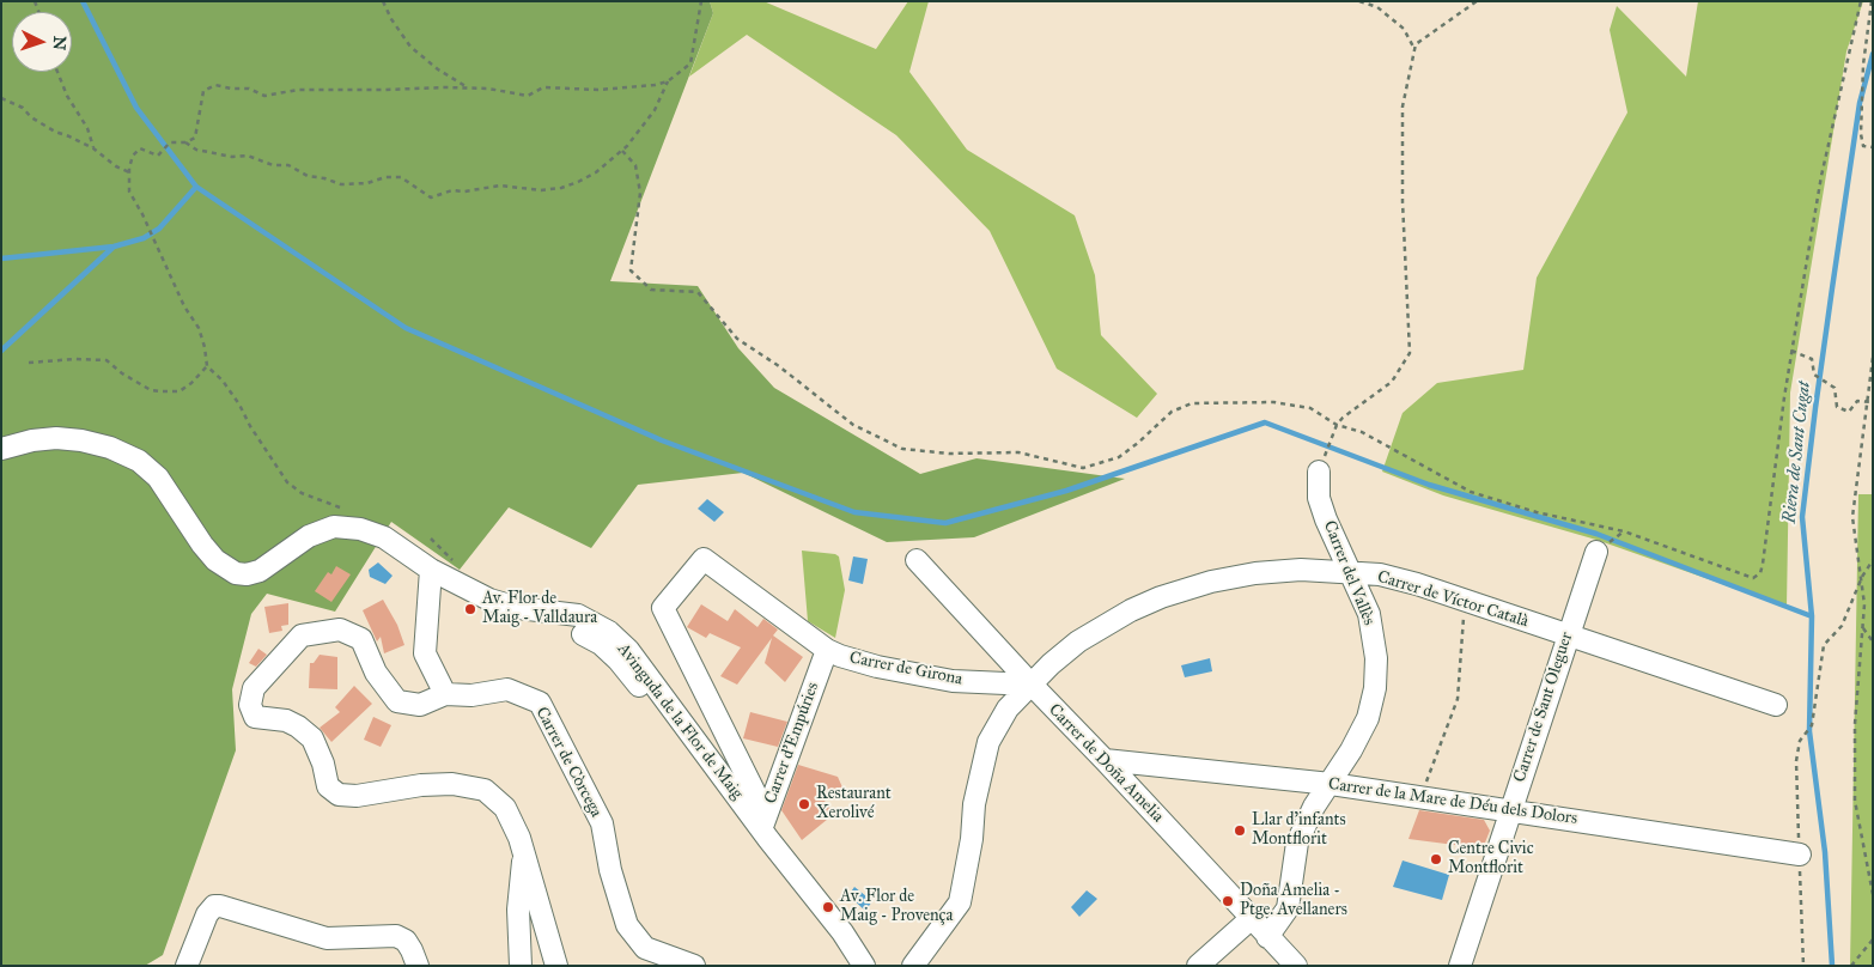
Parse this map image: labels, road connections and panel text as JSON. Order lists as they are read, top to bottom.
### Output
{
  "streets": {
    "street": [
      "Carrer del Vallès",
      "Carrer de Víctor Català",
      "Carrer de Girona",
      "Carrer de Sant Oleguer",
      "Avinguda de la Flor de Maig",
      "Carrer d'Empúries",
      "Carrer de Còrcega",
      "Carrer de Doña Amelia",
      "Carrer de la Mare de Déu dels Dolors"
    ]
  },
  "crossings": [
    ["Carrer del Vallès", "Carrer de Víctor Català"],
    ["Carrer del Vallès", "Carrer de Doña Amelia"],
    ["Carrer del Vallès", "Carrer de la Mare de Déu dels Dolors"],
    ["Carrer de Víctor Català", "Carrer de Girona"],
    ["Carrer de Víctor Català", "Carrer de Sant Oleguer"],
    ["Carrer de Víctor Català", "Carrer de Doña Amelia"],
    ["Carrer de Girona", "Avinguda de la Flor de Maig"],
    ["Carrer de Girona", "Carrer d'Empúries"],
    ["Carrer de Girona", "Carrer de Doña Amelia"],
    ["Carrer de Sant Oleguer", "Carrer de la Mare de Déu dels Dolors"],
    ["Avinguda de la Flor de Maig", "Carrer d'Empúries"],
    ["Carrer de Doña Amelia", "Carrer de la Mare de Déu dels Dolors"]
  ],
  "water": ["Riera de Sant Cugat"],
  "places": [
    "Av. Flor de Maig - Valldaura",
    "Restaurant Xerolivé",
    "Llar d'infants Montflorit",
    "Centre Civic Montflorit",
    "Doña Amelia - Ptge. Avellaners",
    "Av. Flor de Maig - Provença"
  ],
  "north": "right"
}
